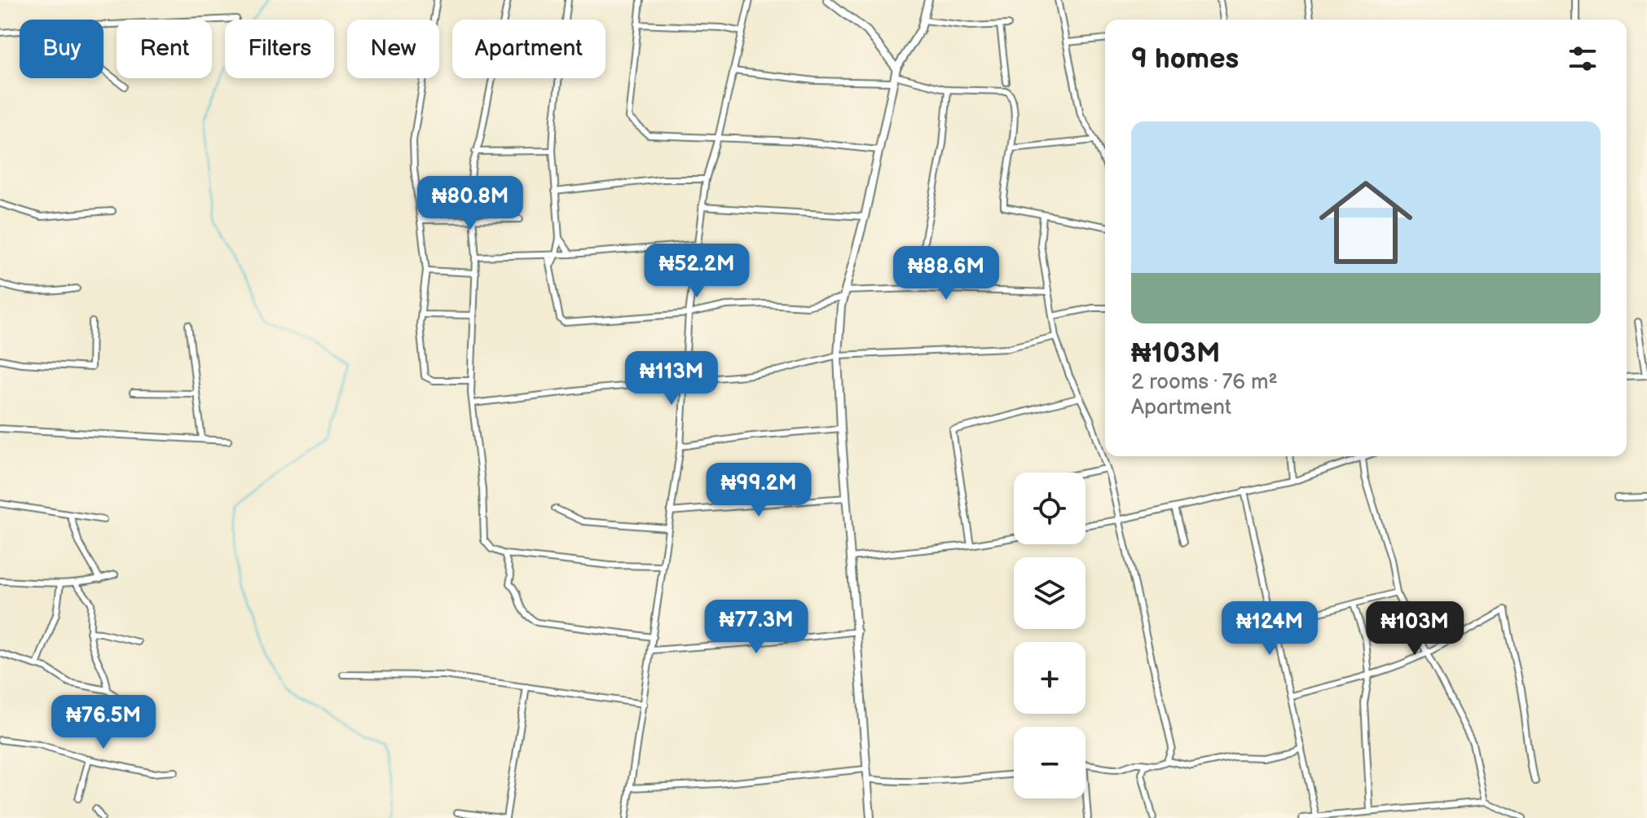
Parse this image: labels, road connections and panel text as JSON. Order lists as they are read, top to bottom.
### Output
{
  "page": {
    "chip": [
      "Buy",
      "Rent",
      "Filters",
      "New",
      "Apartment"
    ],
    "heading": "9 homes",
    "list": [
      {
        "name": "₦103M",
        "note": "2 rooms · 76 m² · Apartment"
      }
    ],
    "price": [
      "₦80.8M",
      "₦52.2M",
      "₦88.6M",
      "₦113M",
      "₦99.2M",
      "₦77.3M",
      "₦124M",
      "₦103M",
      "₦76.5M"
    ],
    "map_buttons": ["+", "−"]
  }
}
